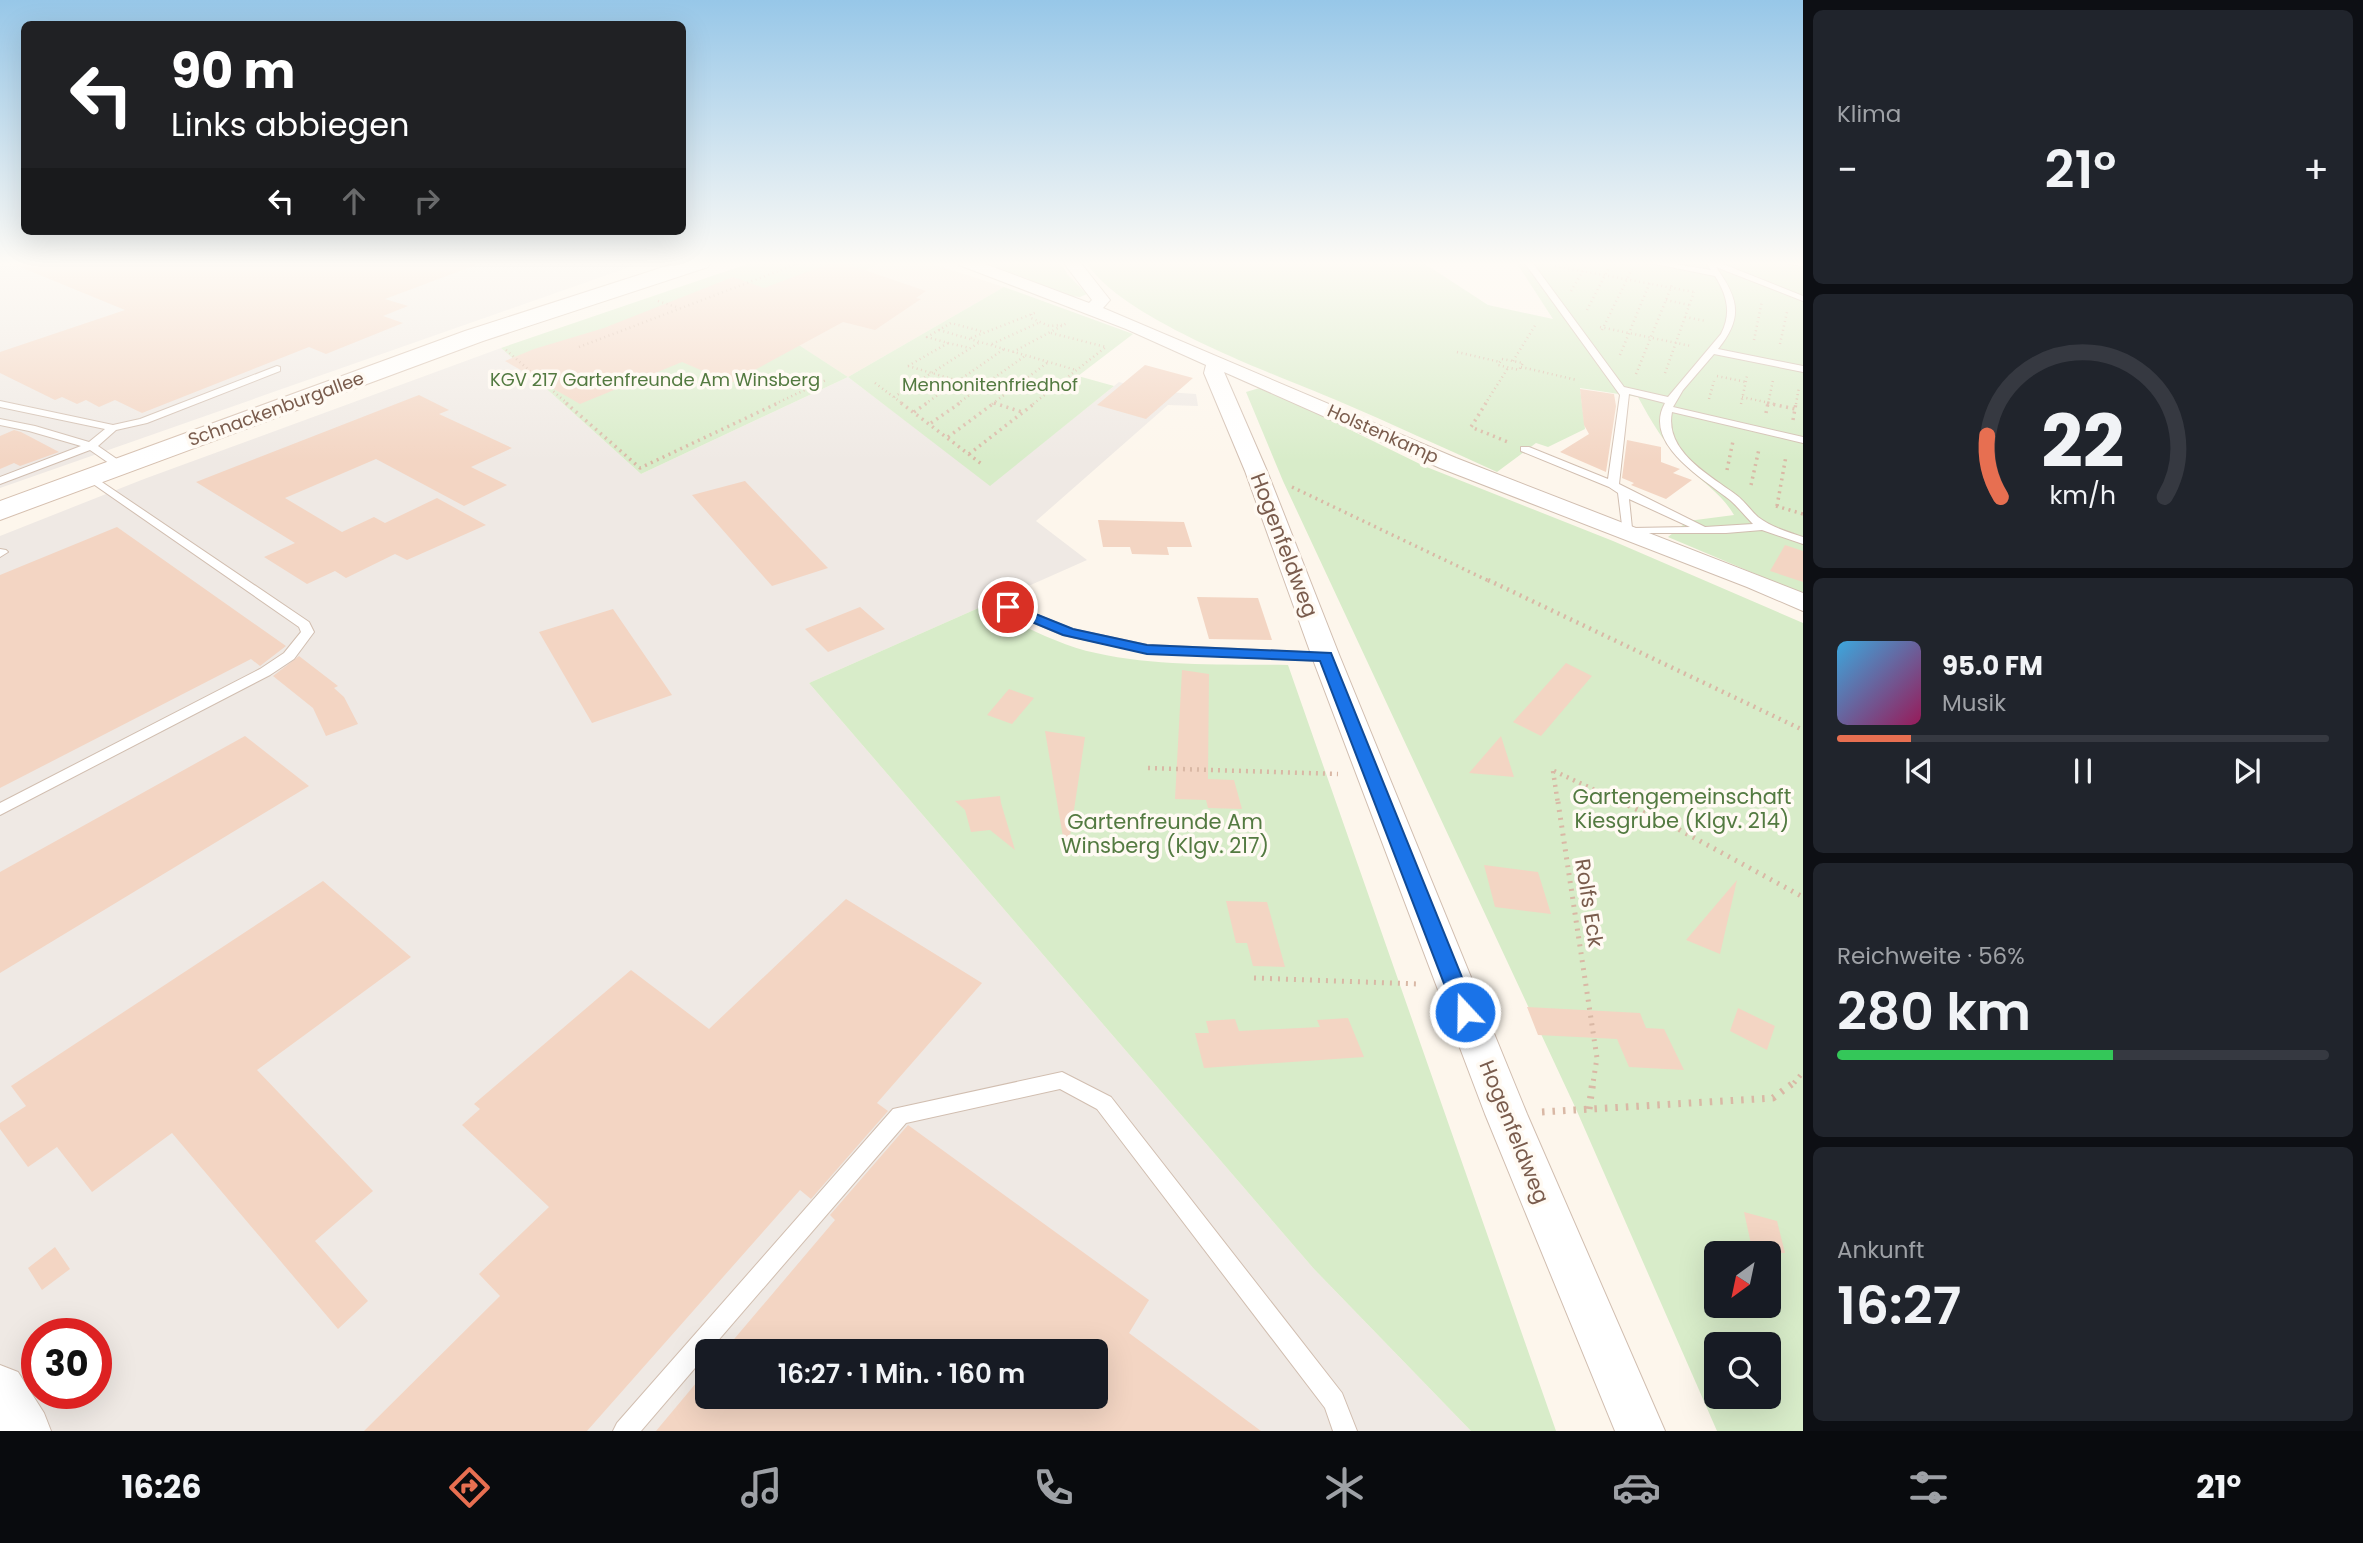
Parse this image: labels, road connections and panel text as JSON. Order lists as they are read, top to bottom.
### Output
{
  "streets": {
    "main road": ["Schnackenburgallee"],
    "street": ["Holstenkamp", "Hogenfeldweg"],
    "path": ["Rolfs Eck"]
  },
  "crossings": [
    ["Holstenkamp", "Hogenfeldweg"]
  ],
  "parks": [
    "KGV 217 Gartenfreunde Am Winsberg",
    "Mennonitenfriedhof",
    "Gartengemeinschaft Kiesgrube (Klgv. 214)",
    "Gartenfreunde Am Winsberg (Klgv. 217)"
  ],
  "north": "bottom left",
  "page": {
    "tile": [
      "Klima",
      ["Reichweite · 56%", "280 km"],
      ["Ankunft", "16:27"]
    ],
    "turn": ["90 m", "Links abbiegen"],
    "heat": ["−", "21°", "+"],
    "song": ["95.0 FM", "Musik"],
    "limit": "30",
    "trip": "16:27 · 1 Min. · 160 m",
    "tabs": ["16:26", "21°"],
    "gauge": ["22", "km/h"]
  }
}
